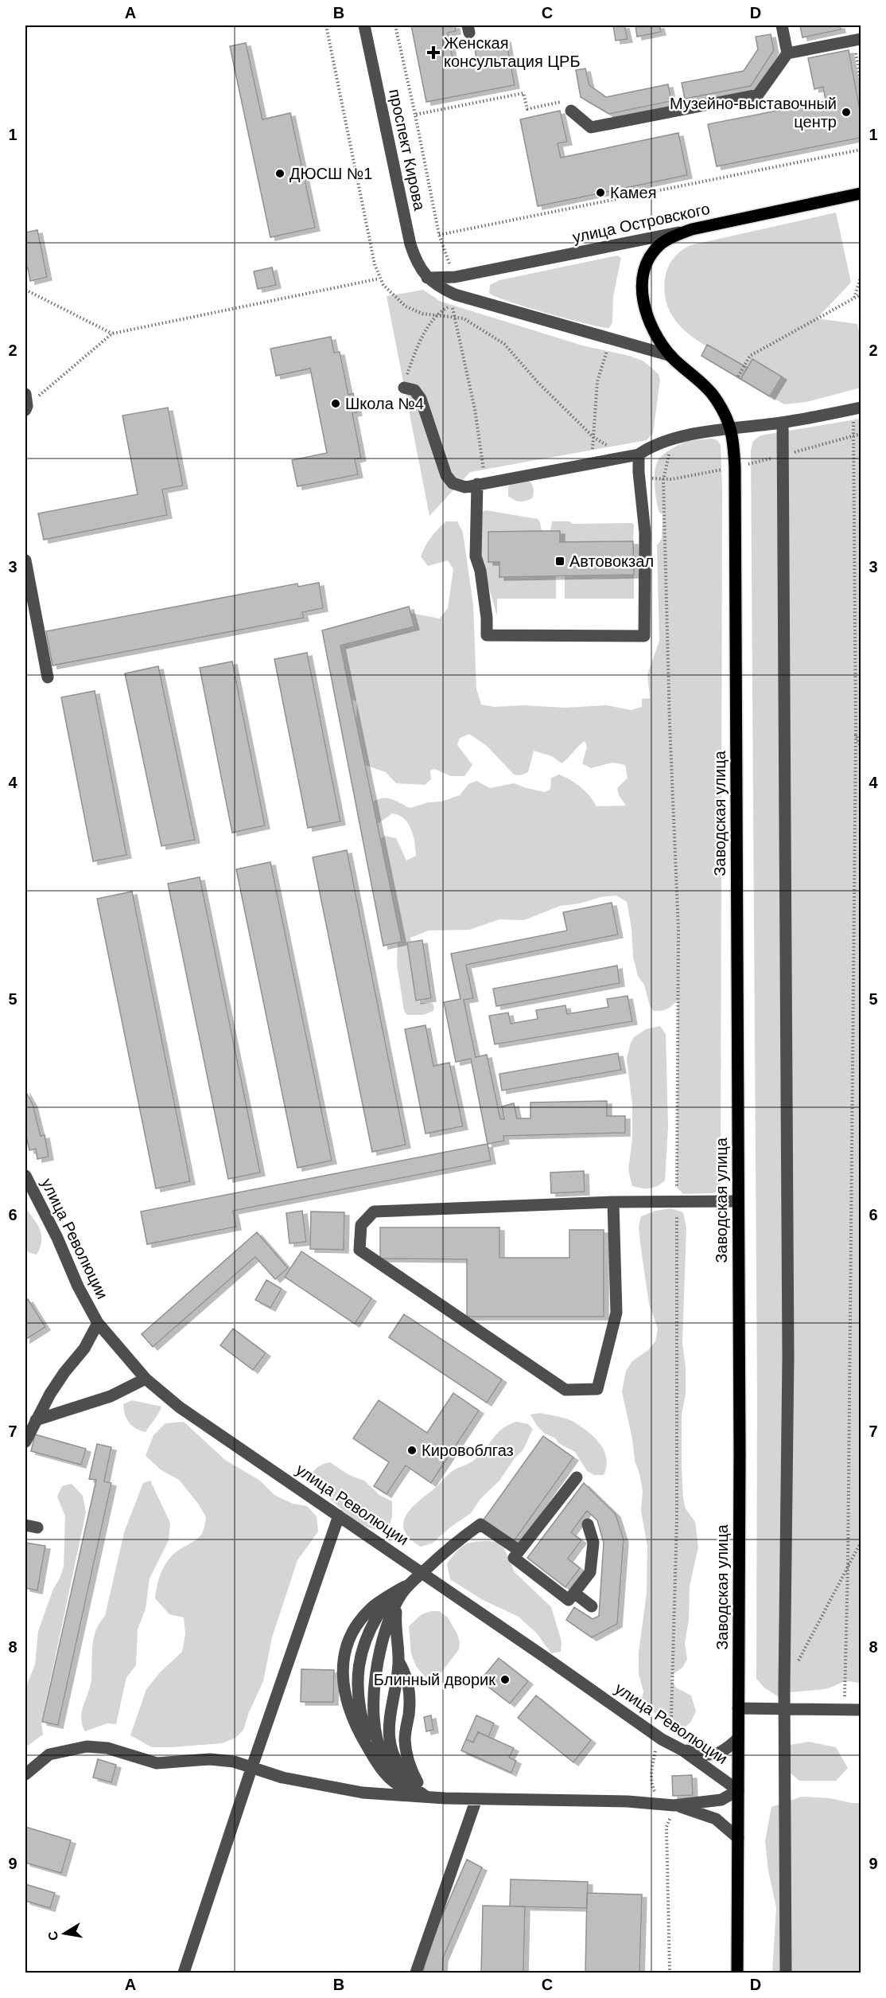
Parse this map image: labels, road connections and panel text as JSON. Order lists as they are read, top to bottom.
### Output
{
  "streets": {
    "main road": ["улица Островского", "Заводская улица"],
    "street": ["проспект Кирова", "улица Революции"]
  },
  "crossings": [
    ["проспект Кирова", "улица Островского"],
    ["Заводская улица", "улица Революции"]
  ],
  "places": {
    "health": ["Женская консультация ЦРБ"],
    "other": [
      "Музейно-выставочный центр",
      "ДЮСШ №1",
      "Камея",
      "Школа №4",
      "Кировоблгаз",
      "Блинный дворик"
    ],
    "transit": ["Автовокзал"]
  },
  "north": "left",
  "grid": {
    "columns": [
      "A",
      "B",
      "C",
      "D"
    ],
    "rows": [
      "1",
      "2",
      "3",
      "4",
      "5",
      "6",
      "7",
      "8",
      "9"
    ]
  }
}
